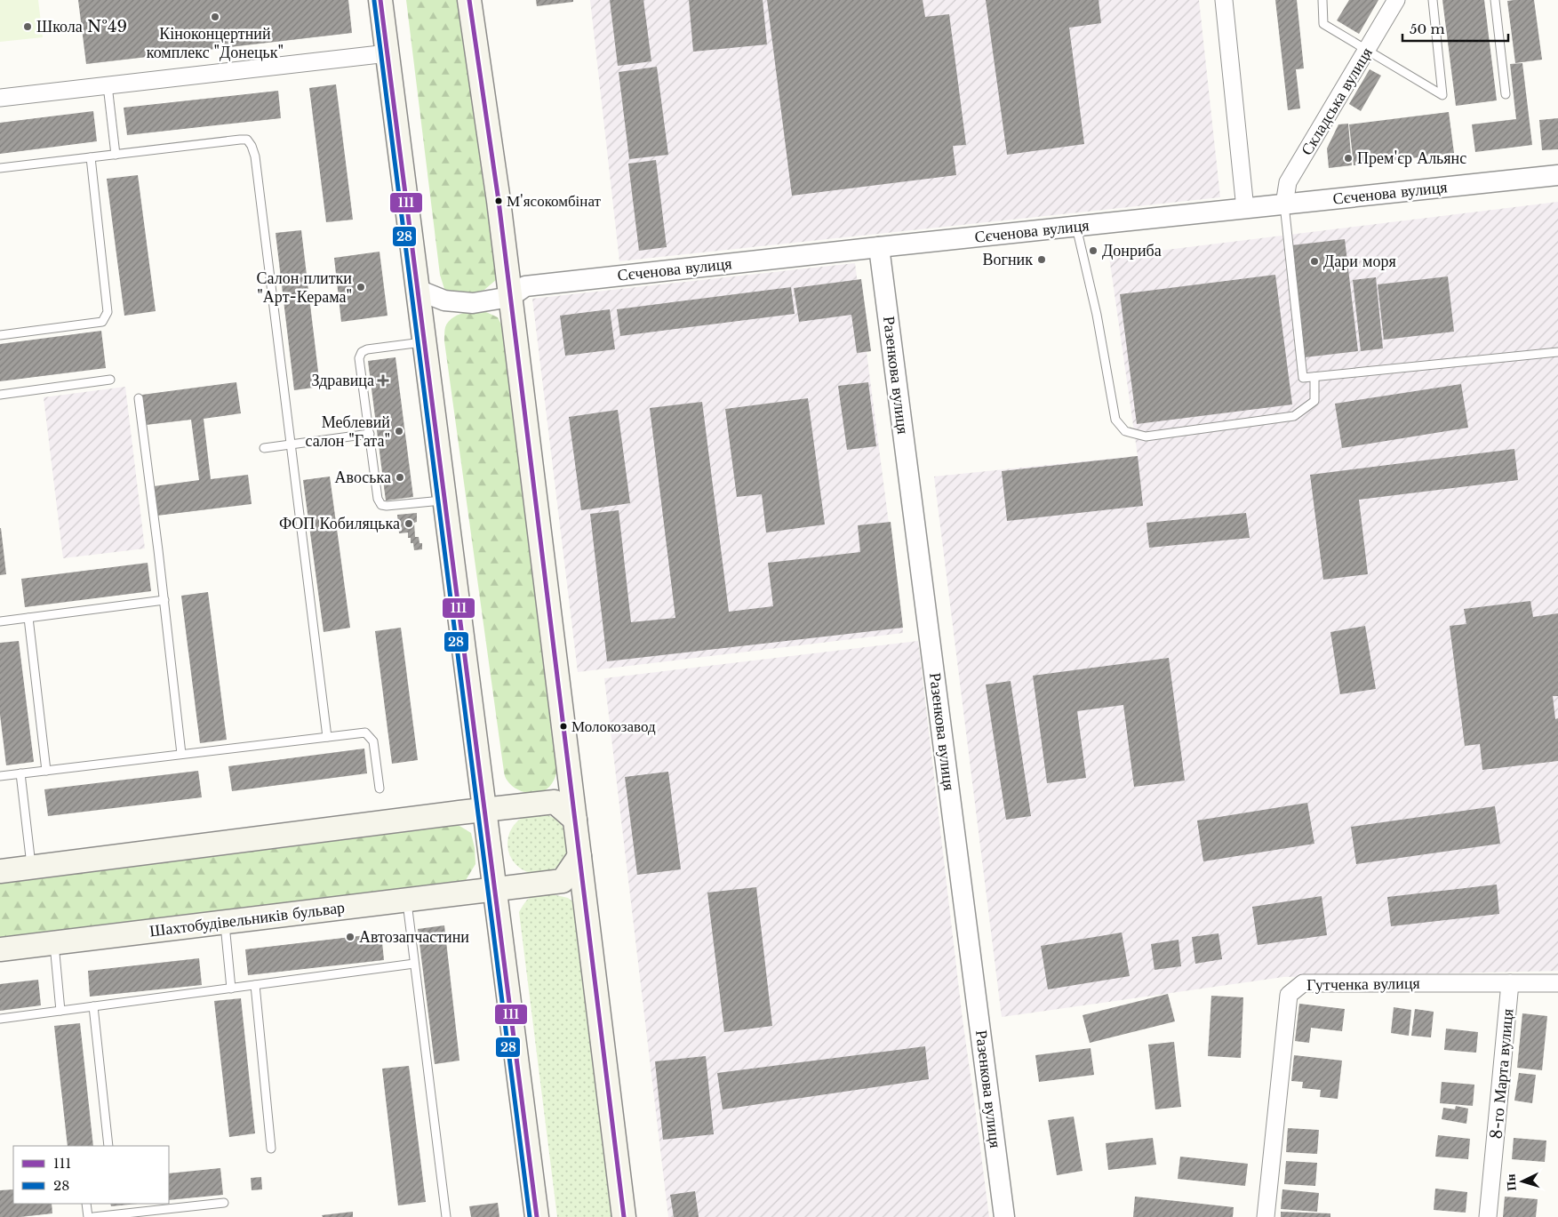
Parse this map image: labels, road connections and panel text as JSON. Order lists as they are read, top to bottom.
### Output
{
  "streets": {
    "main road": ["Шахтобудівельників бульвар"],
    "street": [
      "Складська вулиця",
      "Сєченова вулиця",
      "Разенкова вулиця",
      "Гутченка вулиця",
      "8-го Марта вулиця"
    ]
  },
  "crossings": [
    ["Складська вулиця", "Сєченова вулиця"],
    ["Сєченова вулиця", "Разенкова вулиця"],
    ["Гутченка вулиця", "8-го Марта вулиця"]
  ],
  "places": {
    "other": [
      "Кіноконцертний комплекс \"Донецьк\"",
      "Школа №49",
      "Прем'єр Альянс",
      "М'ясокомбінат",
      "Донриба",
      "Вогник",
      "Дари моря",
      "Салон плитки \"Арт-Керама\"",
      "Меблевий салон \"Гата\"",
      "Авоська",
      "ФОП Кобиляцька",
      "Молокозавод",
      "Автозапчастини"
    ],
    "health": ["Здравица"]
  },
  "lines": ["transit line 111", "transit line 28"],
  "legend": ["111", "28"],
  "scale_bar": "50 m",
  "north": "left"
}
